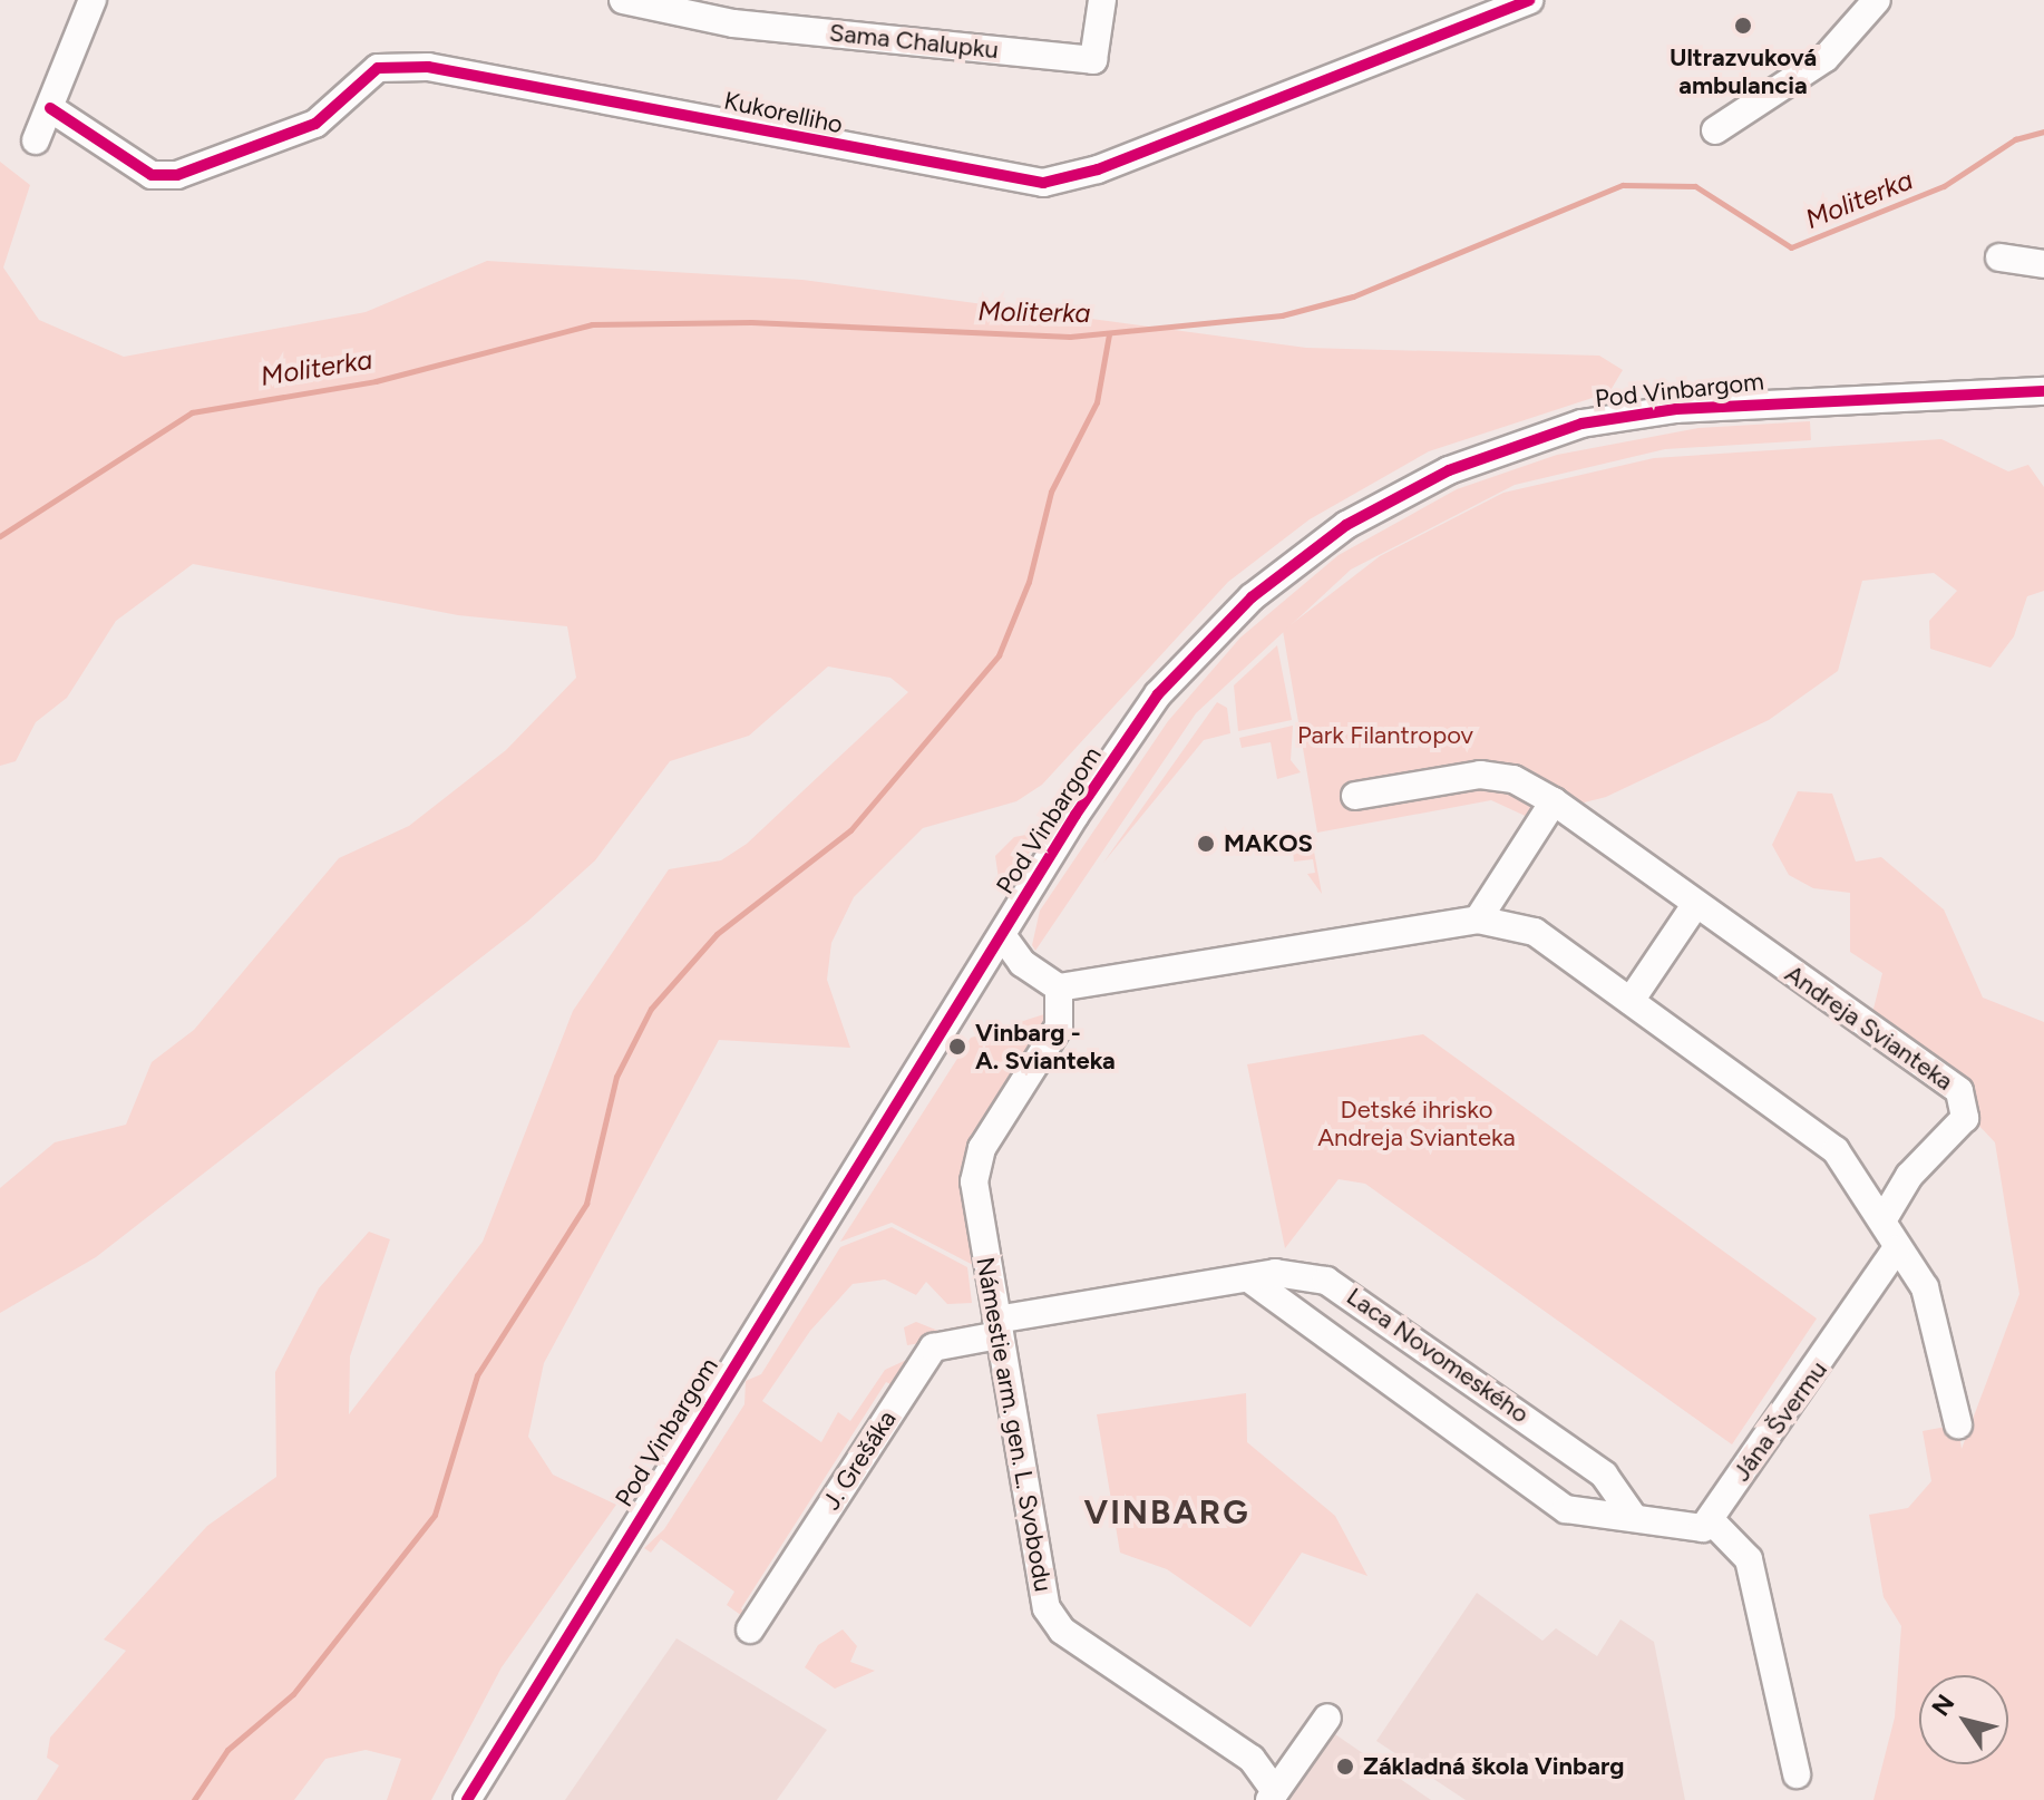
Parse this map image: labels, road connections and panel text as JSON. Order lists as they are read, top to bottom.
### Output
{
  "streets": {
    "street": [
      "Sama Chalupku",
      "Kukorelliho",
      "Pod Vinbargom",
      "Andreja Svianteka",
      "Laca Novomeského",
      "Jána Švermu",
      "Námestie arm. gen. L. Svobodu",
      "J. Grešáka"
    ]
  },
  "crossings": [
    ["Laca Novomeského", "Námestie arm. gen. L. Svobodu"],
    ["Laca Novomeského", "J. Grešáka"],
    ["Námestie arm. gen. L. Svobodu", "J. Grešáka"]
  ],
  "districts": ["VINBARG"],
  "water": ["Moliterka"],
  "parks": ["Park Filantropov", "Detské ihrisko Andreja Svianteka"],
  "places": [
    "Ultrazvuková ambulancia",
    "MAKOS",
    "Vinbarg - A. Svianteka",
    "Základná škola Vinbarg"
  ],
  "north": "top left"
}
